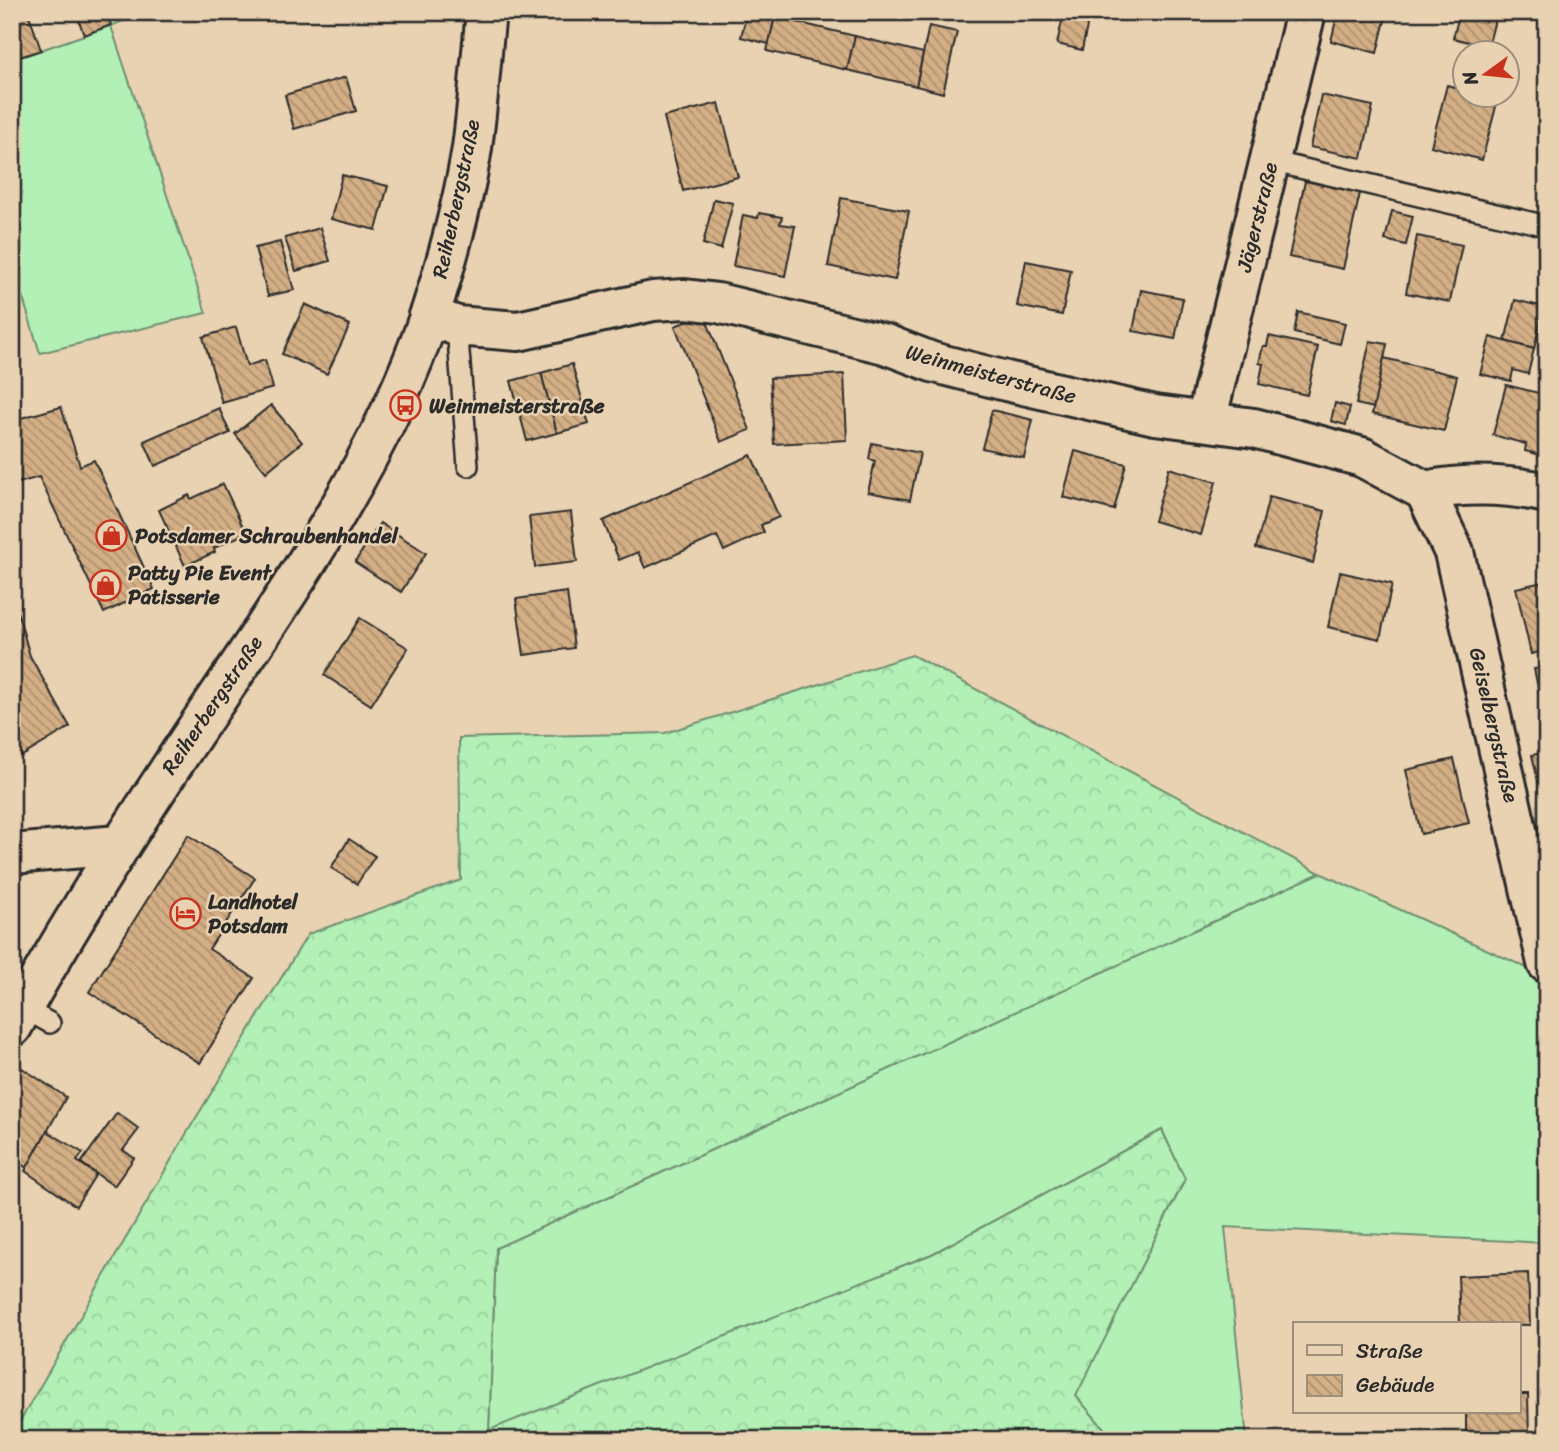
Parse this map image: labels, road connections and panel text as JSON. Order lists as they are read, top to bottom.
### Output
{
  "streets": {
    "street": [
      "Reiherbergstraße",
      "Jägerstraße",
      "Weinmeisterstraße",
      "Geiselbergstraße"
    ]
  },
  "crossings": [
    ["Reiherbergstraße", "Weinmeisterstraße"],
    ["Jägerstraße", "Weinmeisterstraße"],
    ["Weinmeisterstraße", "Geiselbergstraße"]
  ],
  "places": {
    "bus stop": ["Weinmeisterstraße"],
    "shop": ["Potsdamer Schraubenhandel", "Patty Pie Event Patisserie"],
    "hotel": ["Landhotel Potsdam"]
  },
  "legend": ["Straße", "Gebäude"],
  "north": "left"
}
